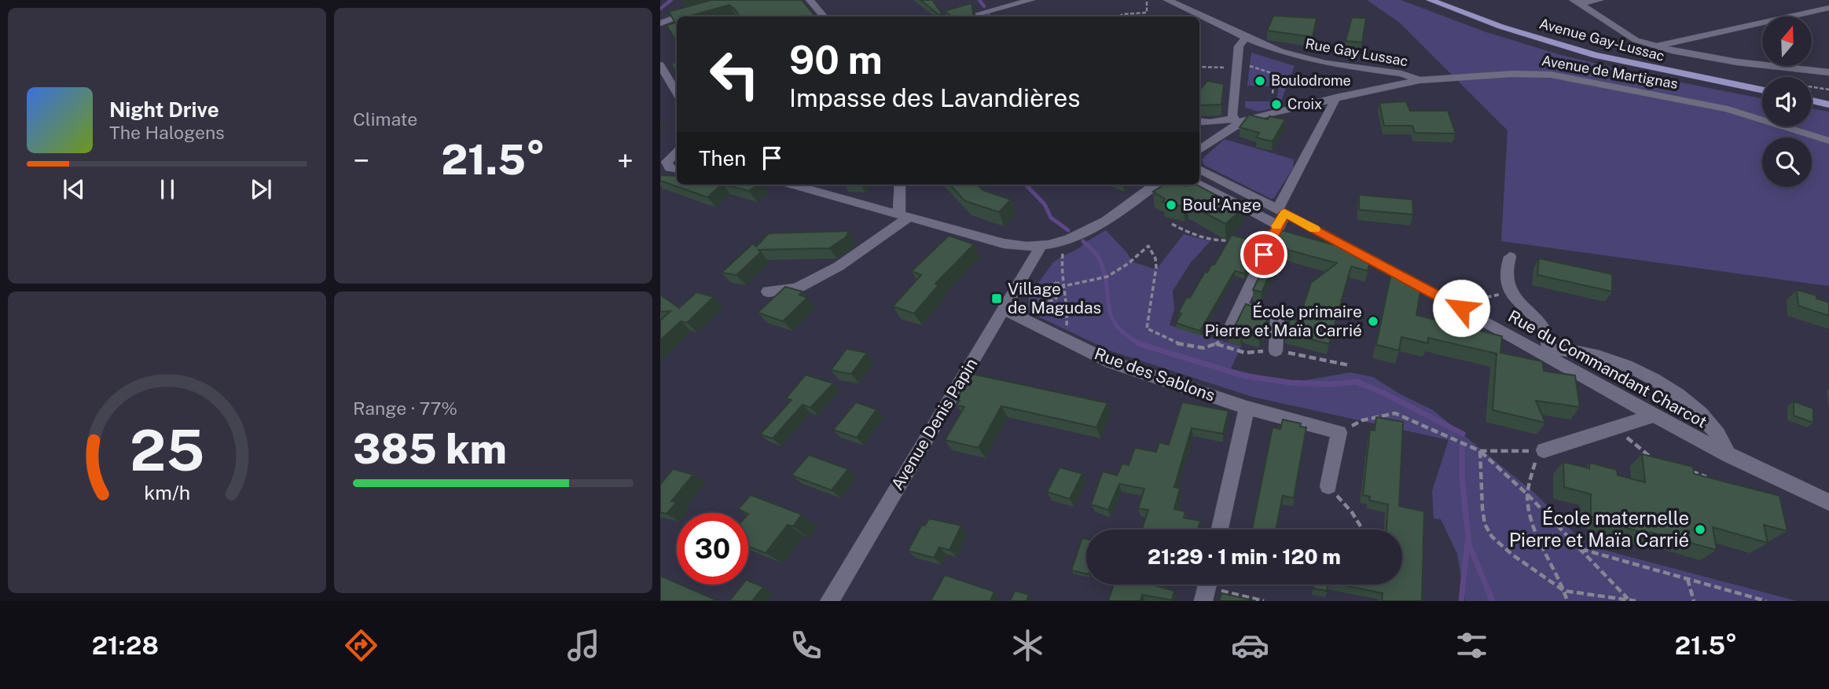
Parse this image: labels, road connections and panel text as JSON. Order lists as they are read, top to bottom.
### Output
{
  "streets": {
    "main road": ["Avenue Gay-Lussac"],
    "street": [
      "Rue Gay Lussac",
      "Avenue de Martignas",
      "Rue du Commandant Charcot",
      "Rue des Sablons",
      "Avenue Denis Papin"
    ]
  },
  "crossings": [
    ["Rue Gay Lussac", "Avenue de Martignas"],
    ["Rue des Sablons", "Avenue Denis Papin"]
  ],
  "places": {
    "other": [
      "Boulodrome",
      "Croix",
      "Boul'Ange",
      "École primaire Pierre et Maïa Carrié",
      "École maternelle Pierre et Maïa Carrié"
    ],
    "transit": ["Village de Magudas"]
  },
  "north": "top",
  "page": {
    "tile": [
      "Climate",
      ["Range · 77%", "385 km"]
    ],
    "turn": ["90 m", "Impasse des Lavandières"],
    "song": ["Night Drive", "The Halogens"],
    "then": "Then",
    "heat": ["−", "21.5°", "+"],
    "limit": "30",
    "trip": "21:29 · 1 min · 120 m",
    "tabs": ["21:28", "21.5°"],
    "gauge": ["25", "km/h"]
  }
}
